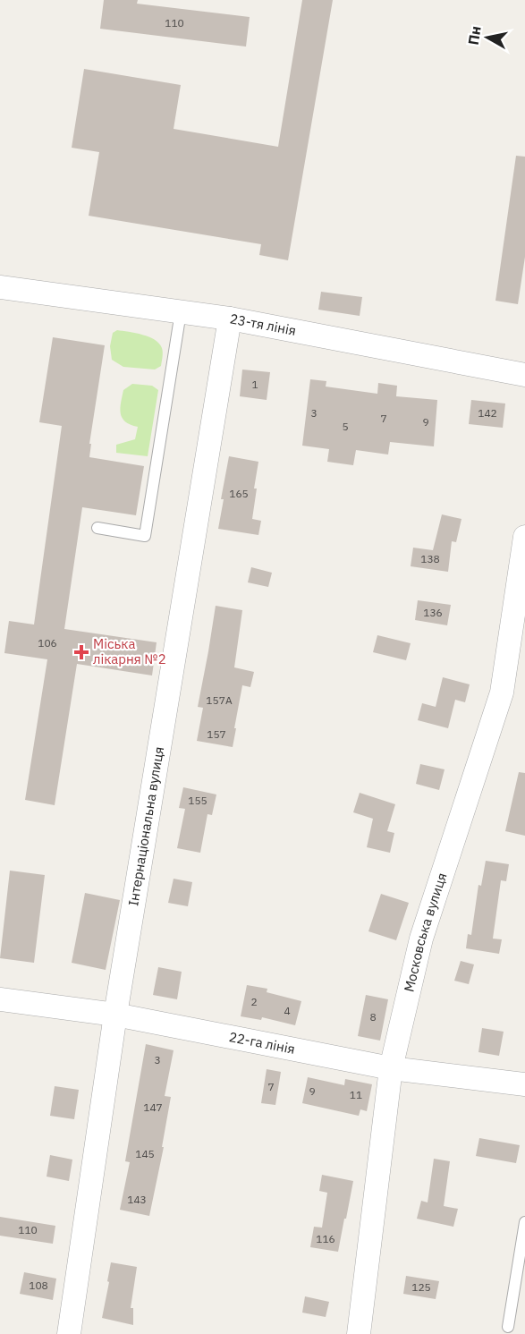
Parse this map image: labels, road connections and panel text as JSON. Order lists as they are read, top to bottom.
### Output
{
  "streets": {
    "street": [
      "23-тя лінія",
      "Інтернаціональна вулиця",
      "Московська вулиця",
      "22-га лінія"
    ]
  },
  "crossings": [
    ["23-тя лінія", "Інтернаціональна вулиця"],
    ["Інтернаціональна вулиця", "22-га лінія"],
    ["Московська вулиця", "22-га лінія"]
  ],
  "places": {
    "health": ["Міська лікарня №2"]
  },
  "house_numbers": [
    "110",
    "1",
    "3",
    "142",
    "7",
    "9",
    "5",
    "165",
    "138",
    "136",
    "106",
    "157А",
    "157",
    "155",
    "2",
    "4",
    "8",
    "3",
    "7",
    "9",
    "11",
    "147",
    "145",
    "143",
    "110",
    "116",
    "108",
    "125"
  ],
  "north": "left"
}
